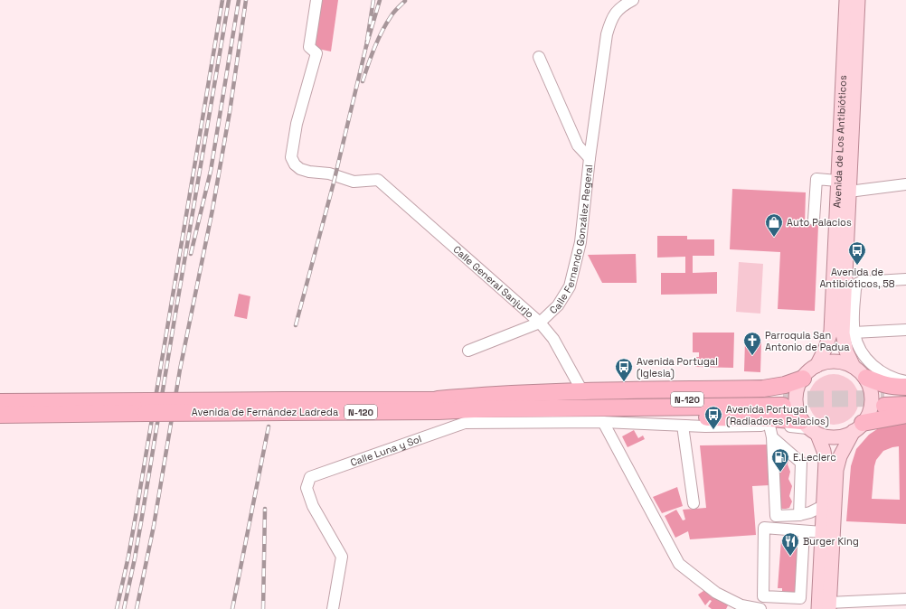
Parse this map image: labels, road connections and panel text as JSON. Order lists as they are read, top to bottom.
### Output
{
  "streets": {
    "highway": ["N-120", "Avenida de Fernández Ladreda"],
    "main road": ["Avenida de Los Antibióticos"],
    "street": ["Calle Fernando González Regeral", "Calle General Sanjurjo", "Calle Luna y Sol"]
  },
  "crossings": [
    ["Calle Fernando González Regeral", "Calle General Sanjurjo"],
    ["Calle General Sanjurjo", "N-120"],
    ["Calle General Sanjurjo", "Avenida de Fernández Ladreda"],
    ["Calle General Sanjurjo", "Calle Luna y Sol"],
    ["N-120", "Avenida de Fernández Ladreda"],
    ["N-120", "Calle Luna y Sol"],
    ["Avenida de Fernández Ladreda", "Calle Luna y Sol"]
  ],
  "places": {
    "shop": ["Auto Palacios"],
    "bus stop": ["Avenida de Antibióticos, 58", "Avenida Portugal (Iglesia)", "Avenida Portugal (Radiadores Palacios)"],
    "church": ["Parroquia San Antonio de Padua"],
    "fuel station": ["E.Leclerc"],
    "restaurant": ["Burger King"]
  }
}
